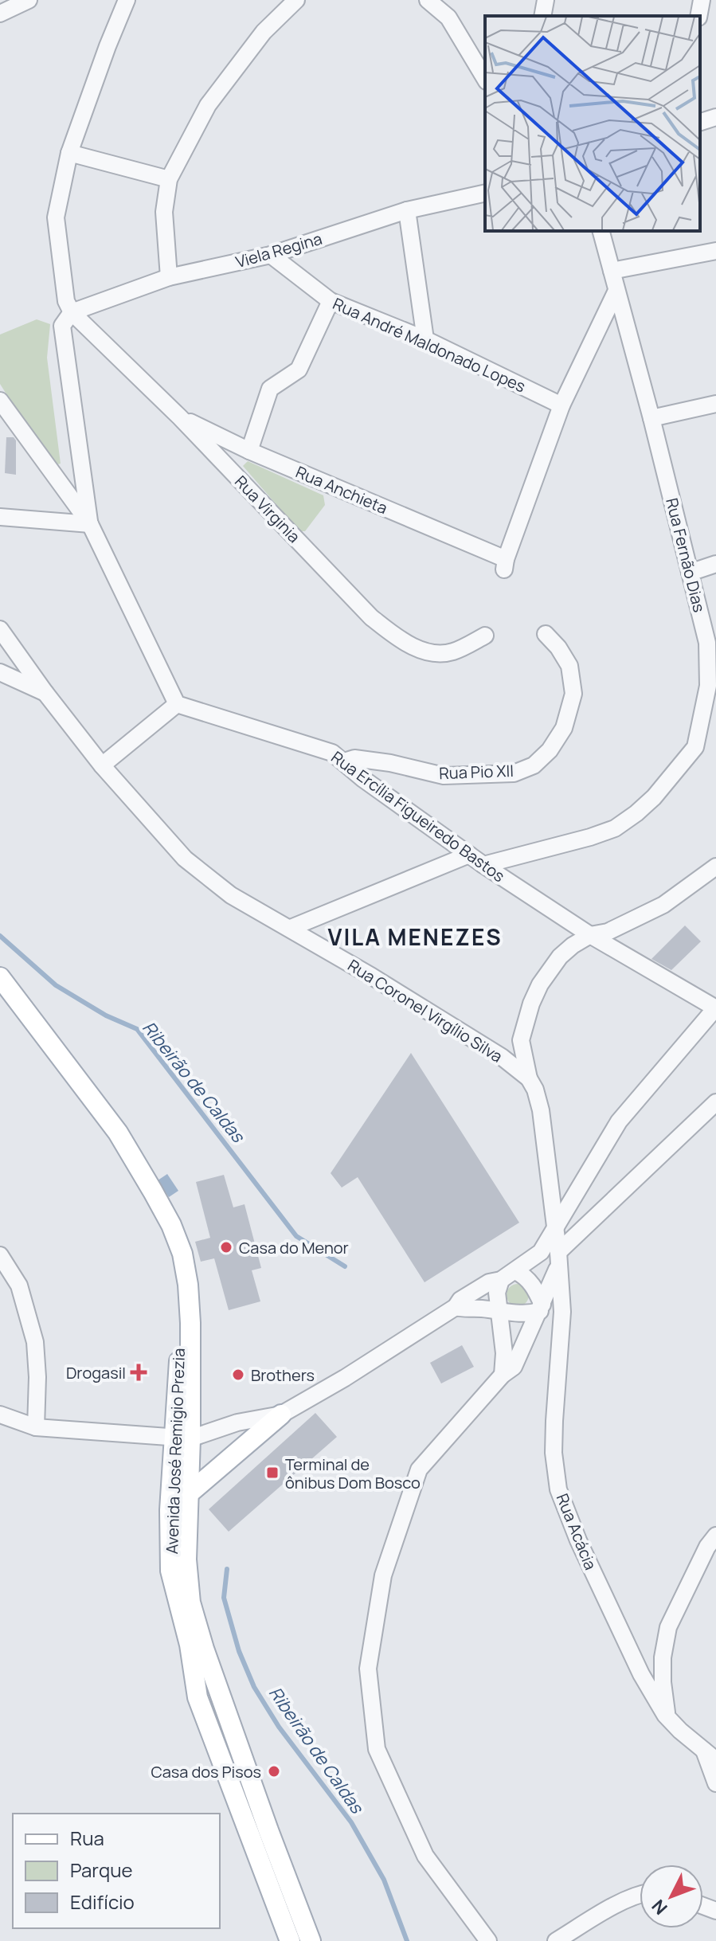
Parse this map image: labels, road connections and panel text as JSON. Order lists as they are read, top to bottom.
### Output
{
  "streets": {
    "main road": ["Avenida José Remigio Prezia"],
    "street": [
      "Viela Regina",
      "Rua André Maldonado Lopes",
      "Rua Anchieta",
      "Rua Virginia",
      "Rua Fernão Dias",
      "Rua Pio XII",
      "Rua Ercília Figueiredo Bastos",
      "Rua Coronel Virgílio Silva",
      "Rua Acácia"
    ]
  },
  "crossings": [
    ["Viela Regina", "Rua André Maldonado Lopes"],
    ["Viela Regina", "Rua Virginia"],
    ["Rua André Maldonado Lopes", "Rua Anchieta"],
    ["Rua Anchieta", "Rua Virginia"],
    ["Rua Fernão Dias", "Rua Ercília Figueiredo Bastos"],
    ["Rua Pio XII", "Rua Ercília Figueiredo Bastos"]
  ],
  "districts": ["VILA MENEZES"],
  "water": ["Ribeirão de Caldas"],
  "places": {
    "other": ["Casa do Menor", "Brothers", "Casa dos Pisos"],
    "health": ["Drogasil"],
    "transit": ["Terminal de ônibus Dom Bosco"]
  },
  "legend": ["Rua", "Parque", "Edifício"],
  "north": "bottom left"
}
